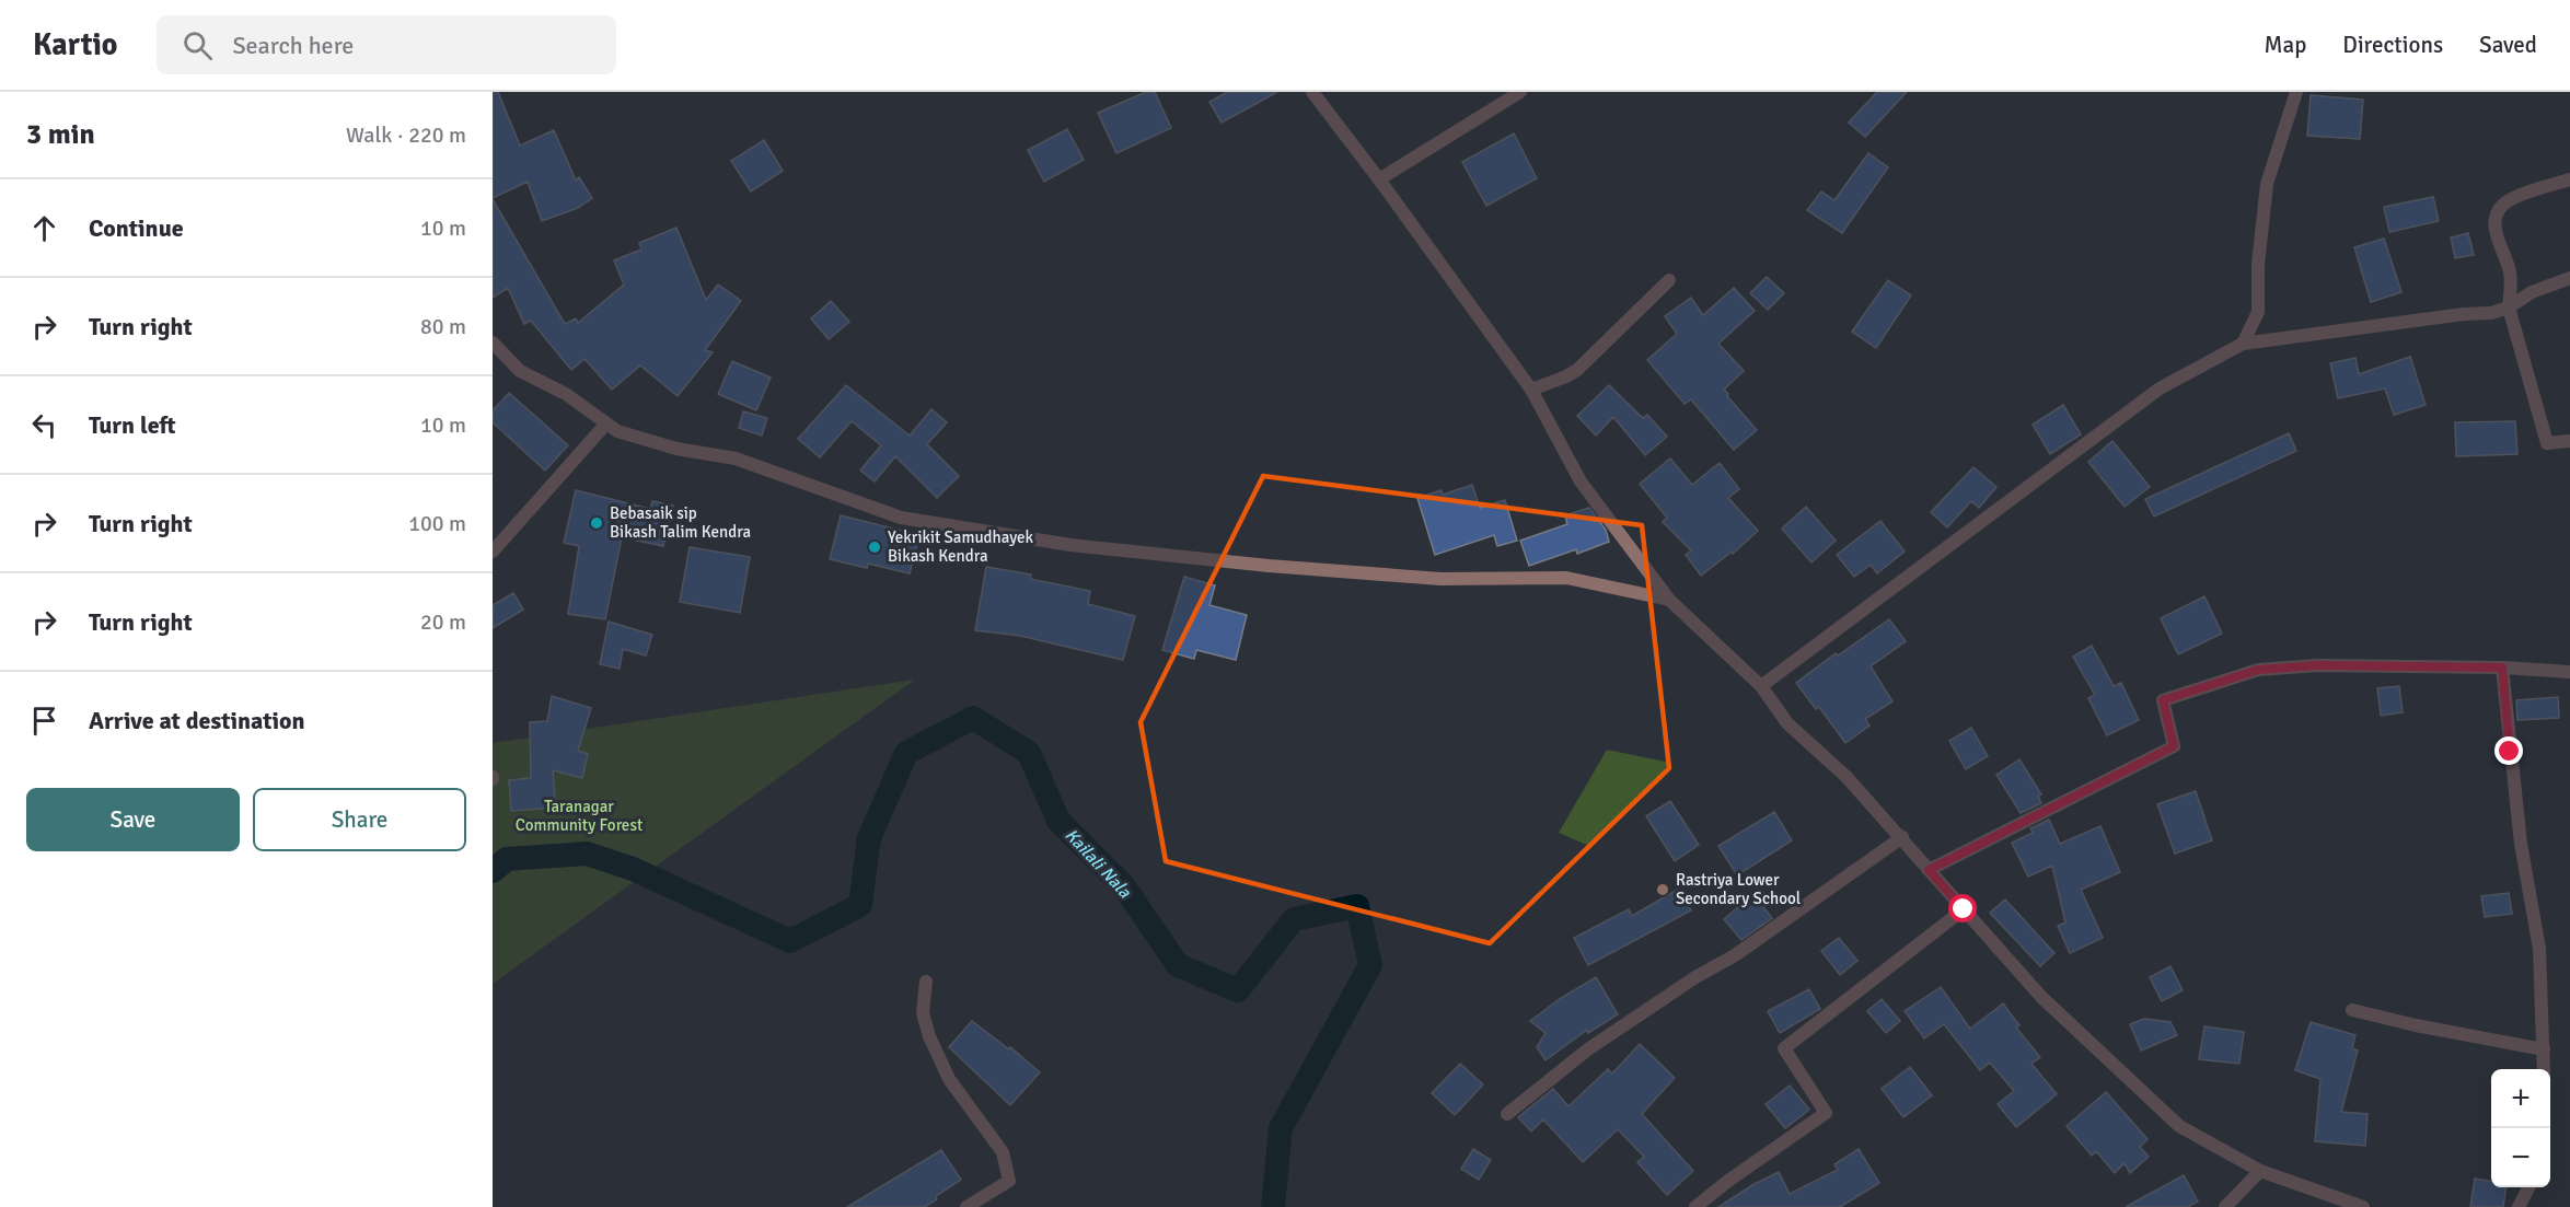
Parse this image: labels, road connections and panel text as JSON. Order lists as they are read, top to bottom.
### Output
{
  "water": ["Kailali Nala"],
  "parks": ["Taranagar Community Forest"],
  "places": ["Bebasaik sip Bikash Talim Kendra", "Yekrikit Samudhayek Bikash Kendra", "Rastriya Lower Secondary School"],
  "page": {
    "header": "Kartio",
    "search": "Search here",
    "nav": ["Map", "Directions", "Saved"],
    "heading": ["3 min", "Walk · 220 m"],
    "list": [
      ["Continue", "10 m"],
      ["Turn right", "80 m"],
      ["Turn left", "10 m"],
      ["Turn right", "100 m"],
      ["Turn right", "20 m"],
      "Arrive at destination"
    ],
    "buttons": ["Save", "Share"],
    "map_buttons": ["+", "−"]
  }
}
